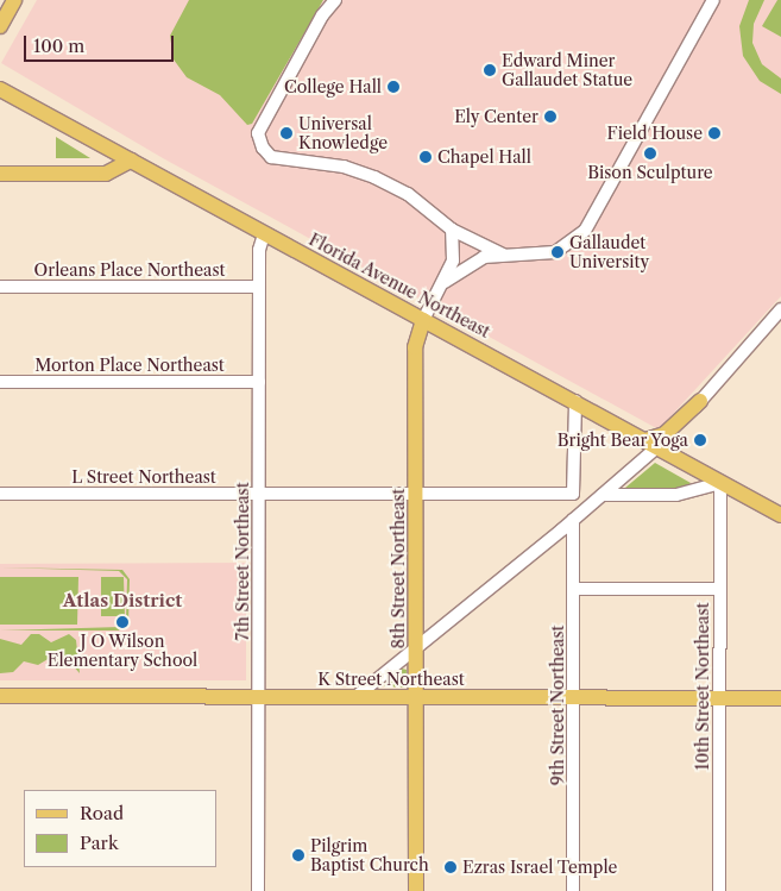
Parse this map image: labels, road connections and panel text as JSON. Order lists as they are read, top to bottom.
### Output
{
  "streets": {
    "main road": ["Florida Avenue Northeast", "8th Street Northeast", "K Street Northeast"],
    "street": [
      "Orleans Place Northeast",
      "Morton Place Northeast",
      "L Street Northeast",
      "7th Street Northeast",
      "10th Street Northeast",
      "9th Street Northeast"
    ]
  },
  "crossings": [
    ["Orleans Place Northeast", "7th Street Northeast"],
    ["Florida Avenue Northeast", "L Street Northeast"],
    ["Florida Avenue Northeast", "7th Street Northeast"],
    ["Florida Avenue Northeast", "8th Street Northeast"],
    ["Florida Avenue Northeast", "10th Street Northeast"],
    ["Morton Place Northeast", "7th Street Northeast"],
    ["L Street Northeast", "7th Street Northeast"],
    ["L Street Northeast", "8th Street Northeast"],
    ["7th Street Northeast", "K Street Northeast"],
    ["8th Street Northeast", "K Street Northeast"],
    ["K Street Northeast", "10th Street Northeast"],
    ["K Street Northeast", "9th Street Northeast"]
  ],
  "districts": ["Atlas District"],
  "places": [
    "Edward Miner Gallaudet Statue",
    "College Hall",
    "Ely Center",
    "Universal Knowledge",
    "Field House",
    "Bison Sculpture",
    "Chapel Hall",
    "Gallaudet University",
    "Bright Bear Yoga",
    "J O Wilson Elementary School",
    "Pilgrim Baptist Church",
    "Ezras Israel Temple"
  ],
  "legend": ["Road", "Park"],
  "scale_bar": "100 m"
}
